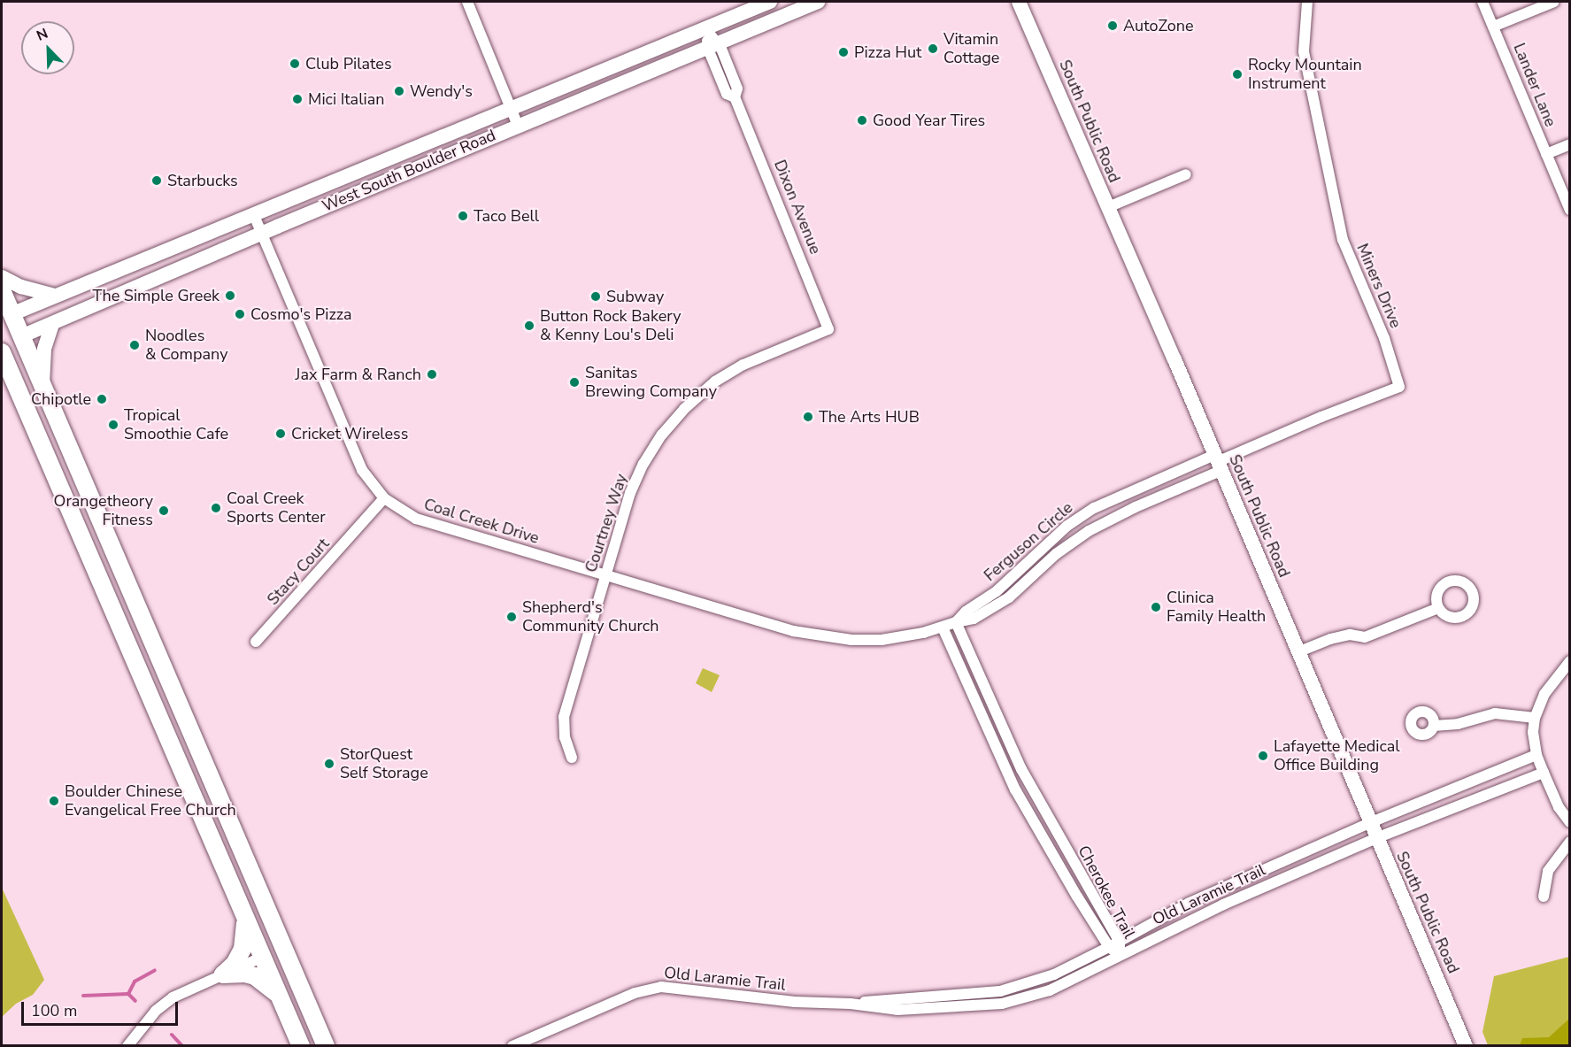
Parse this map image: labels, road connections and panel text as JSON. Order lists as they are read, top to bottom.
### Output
{
  "streets": {
    "main road": ["South Public Road", "West South Boulder Road"],
    "street": [
      "Lander Lane",
      "Dixon Avenue",
      "Miners Drive",
      "Coal Creek Drive",
      "Courtney Way",
      "Ferguson Circle",
      "Stacy Court",
      "Cherokee Trail",
      "Old Laramie Trail"
    ]
  },
  "crossings": [
    ["South Public Road", "Miners Drive"],
    ["South Public Road", "Ferguson Circle"],
    ["South Public Road", "Old Laramie Trail"],
    ["West South Boulder Road", "Dixon Avenue"],
    ["West South Boulder Road", "Coal Creek Drive"],
    ["Dixon Avenue", "Courtney Way"],
    ["Miners Drive", "Ferguson Circle"],
    ["Coal Creek Drive", "Courtney Way"],
    ["Coal Creek Drive", "Ferguson Circle"],
    ["Coal Creek Drive", "Stacy Court"],
    ["Ferguson Circle", "Cherokee Trail"],
    ["Cherokee Trail", "Old Laramie Trail"]
  ],
  "places": [
    "AutoZone",
    "Vitamin Cottage",
    "Pizza Hut",
    "Club Pilates",
    "Rocky Mountain Instrument",
    "Wendy's",
    "Mici Italian",
    "Good Year Tires",
    "Starbucks",
    "Taco Bell",
    "The Simple Greek",
    "Subway",
    "Cosmo's Pizza",
    "Button Rock Bakery & Kenny Lou's Deli",
    "Noodles & Company",
    "Jax Farm & Ranch",
    "Sanitas Brewing Company",
    "Chipotle",
    "The Arts HUB",
    "Tropical Smoothie Cafe",
    "Cricket Wireless",
    "Coal Creek Sports Center",
    "Orangetheory Fitness",
    "Clinica Family Health",
    "Shepherd's Community Church",
    "Lafayette Medical Office Building",
    "StorQuest Self Storage",
    "Boulder Chinese Evangelical Free Church"
  ],
  "scale_bar": "100 m",
  "north": "top left"
}
